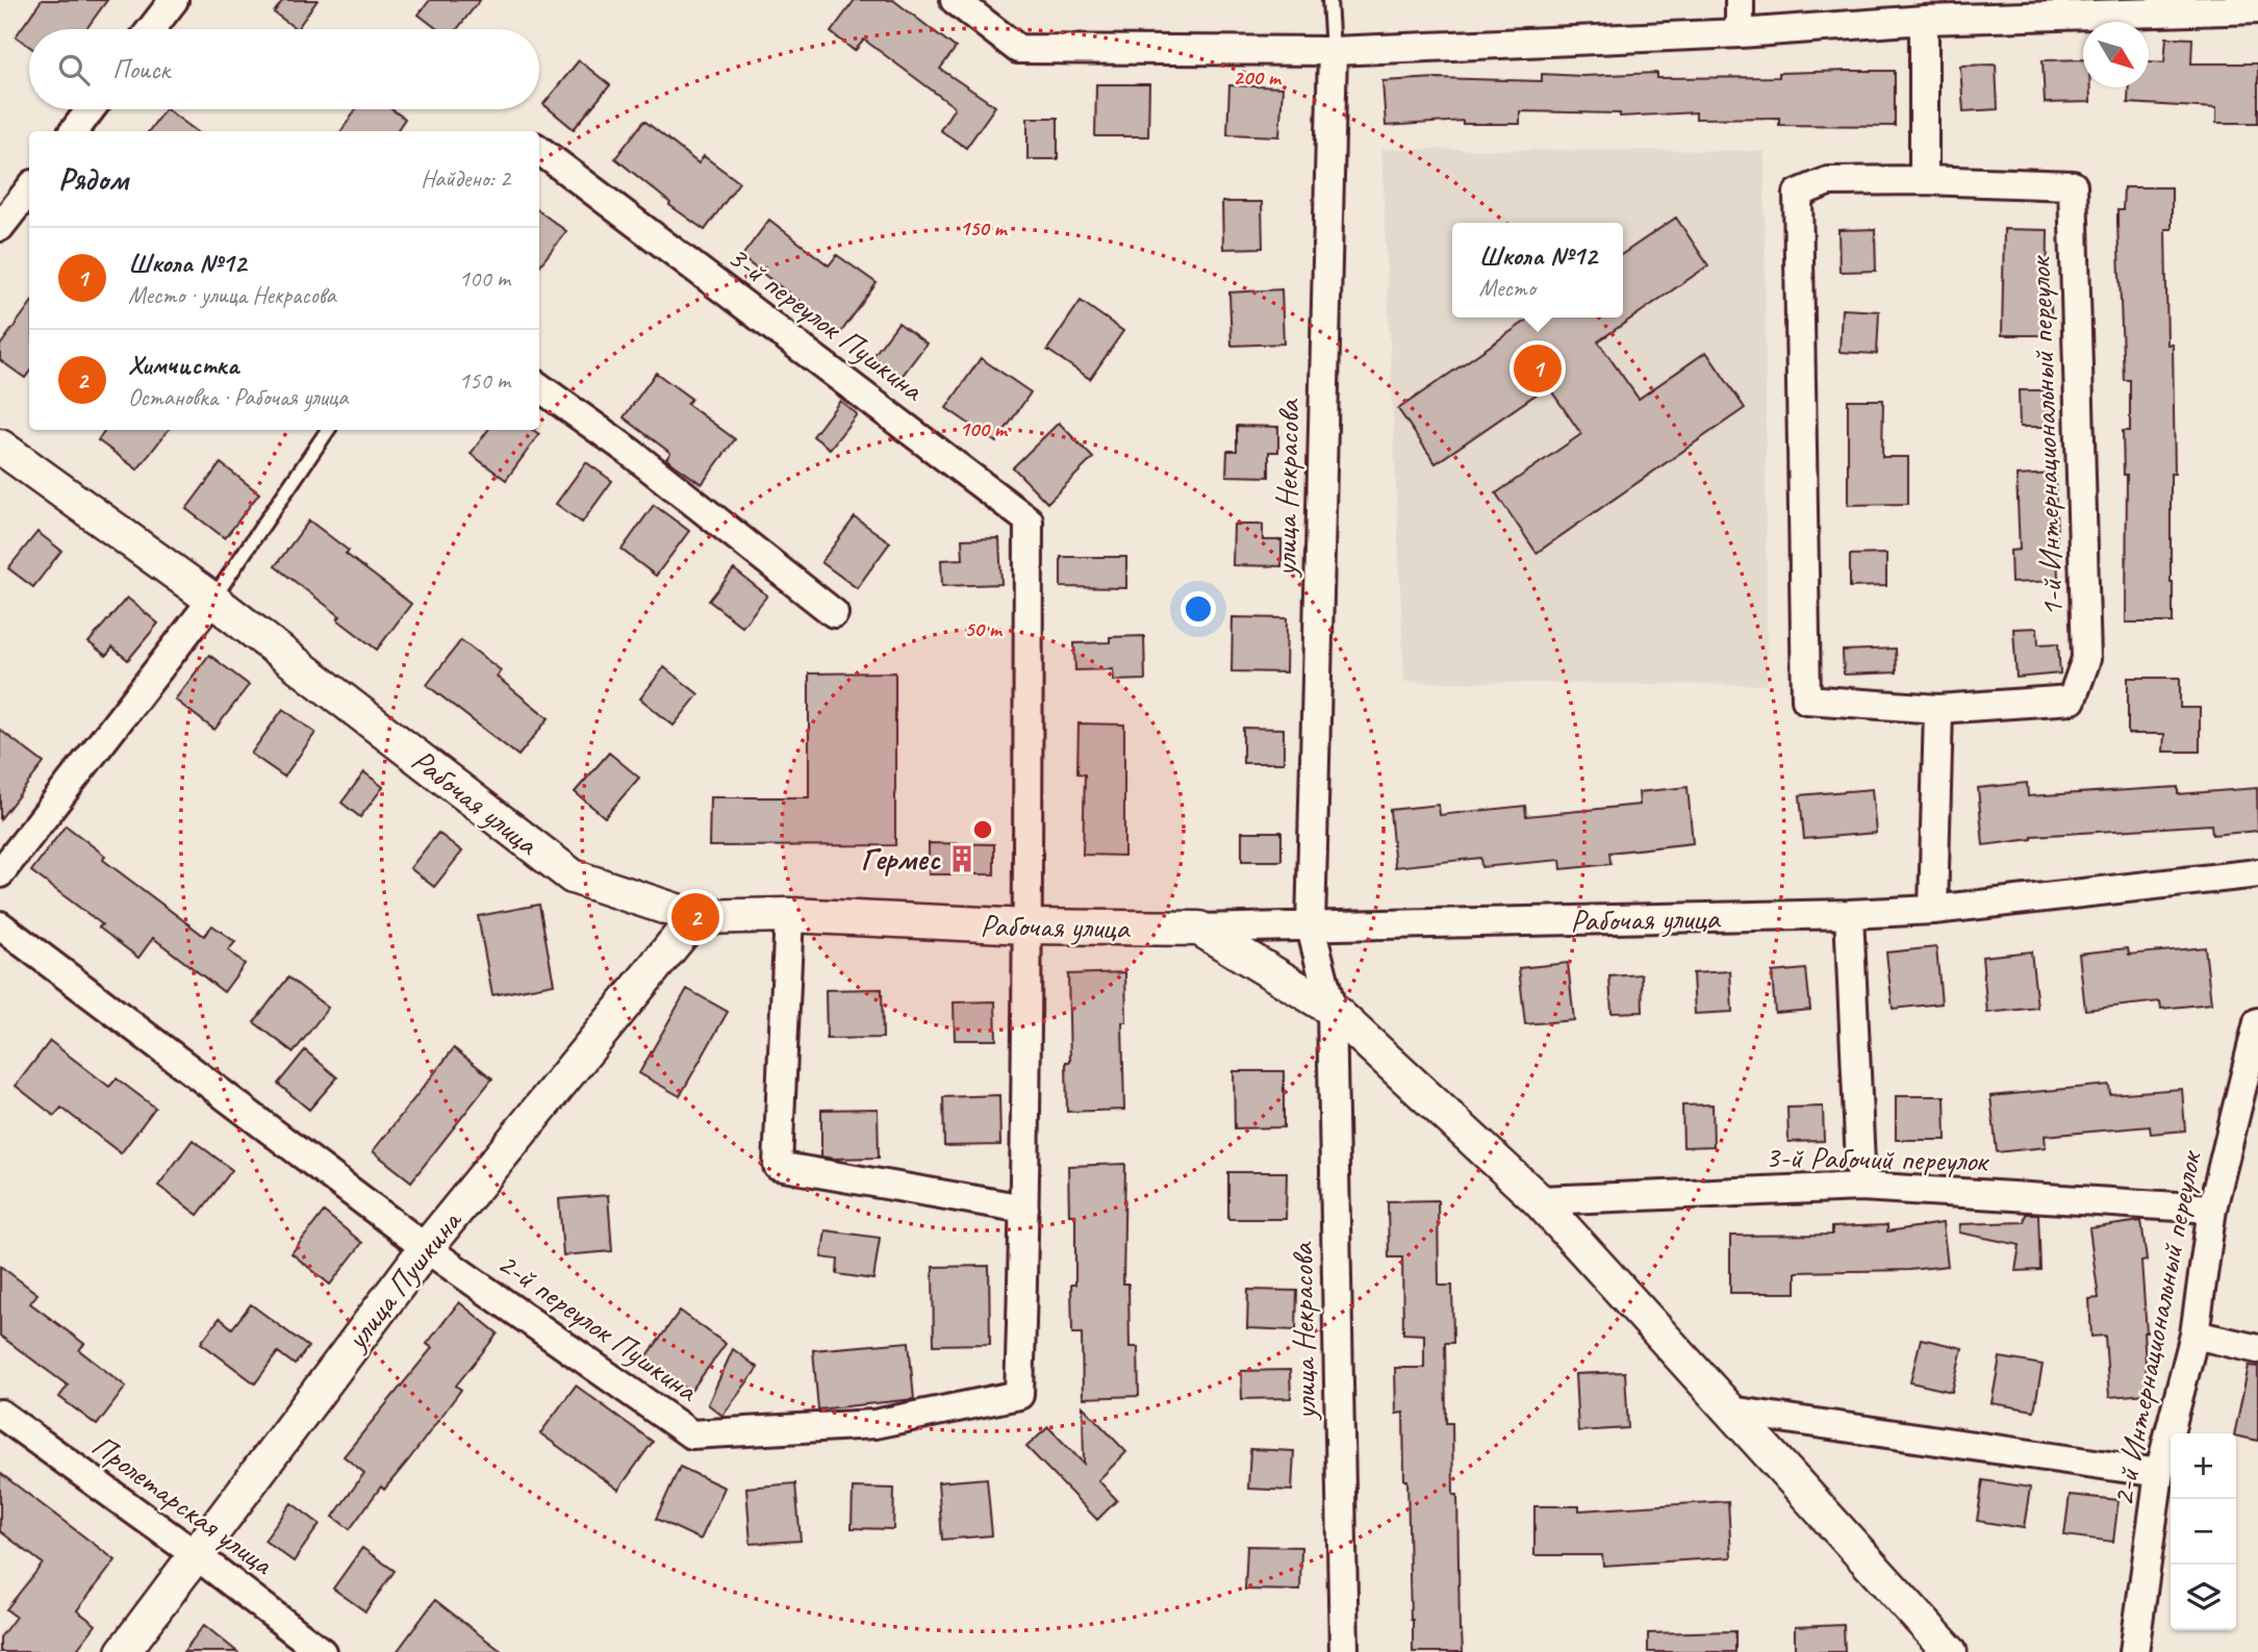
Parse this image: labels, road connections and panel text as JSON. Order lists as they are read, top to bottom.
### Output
{
  "streets": {
    "street": [
      "3-й переулок Пушкина",
      "1-й Интернациональный переулок",
      "улица Некрасова",
      "Рабочая улица",
      "3-й Рабочий переулок",
      "улица Пушкина",
      "2-й переулок Пушкина",
      "2-й Интернациональный переулок",
      "Пролетарская улица"
    ]
  },
  "crossings": [
    ["3-й переулок Пушкина", "Рабочая улица"],
    ["3-й переулок Пушкина", "2-й переулок Пушкина"],
    ["улица Некрасова", "Рабочая улица"],
    ["Рабочая улица", "улица Пушкина"],
    ["Рабочая улица", "2-й переулок Пушкина"],
    ["3-й Рабочий переулок", "2-й Интернациональный переулок"],
    ["улица Пушкина", "2-й переулок Пушкина"],
    ["улица Пушкина", "Пролетарская улица"]
  ],
  "places": {
    "building": ["Гермес"]
  },
  "north": "bottom right",
  "page": {
    "search": "Поиск",
    "heading": ["Рядом", "Найдено: 2"],
    "popup": ["Школа №12", "Место"],
    "list": [
      {
        "mark": "1",
        "name": "Школа №12",
        "note": "Место · улица Некрасова",
        "value": "100 m"
      },
      {
        "mark": "2",
        "name": "Химчистка",
        "note": "Остановка · Рабочая улица",
        "value": "150 m"
      }
    ],
    "pins": ["1", "2"],
    "map_buttons": ["+", "−"]
  },
  "rings": [
    "200 m",
    "150 m",
    "100 m",
    "50 m"
  ]
}
